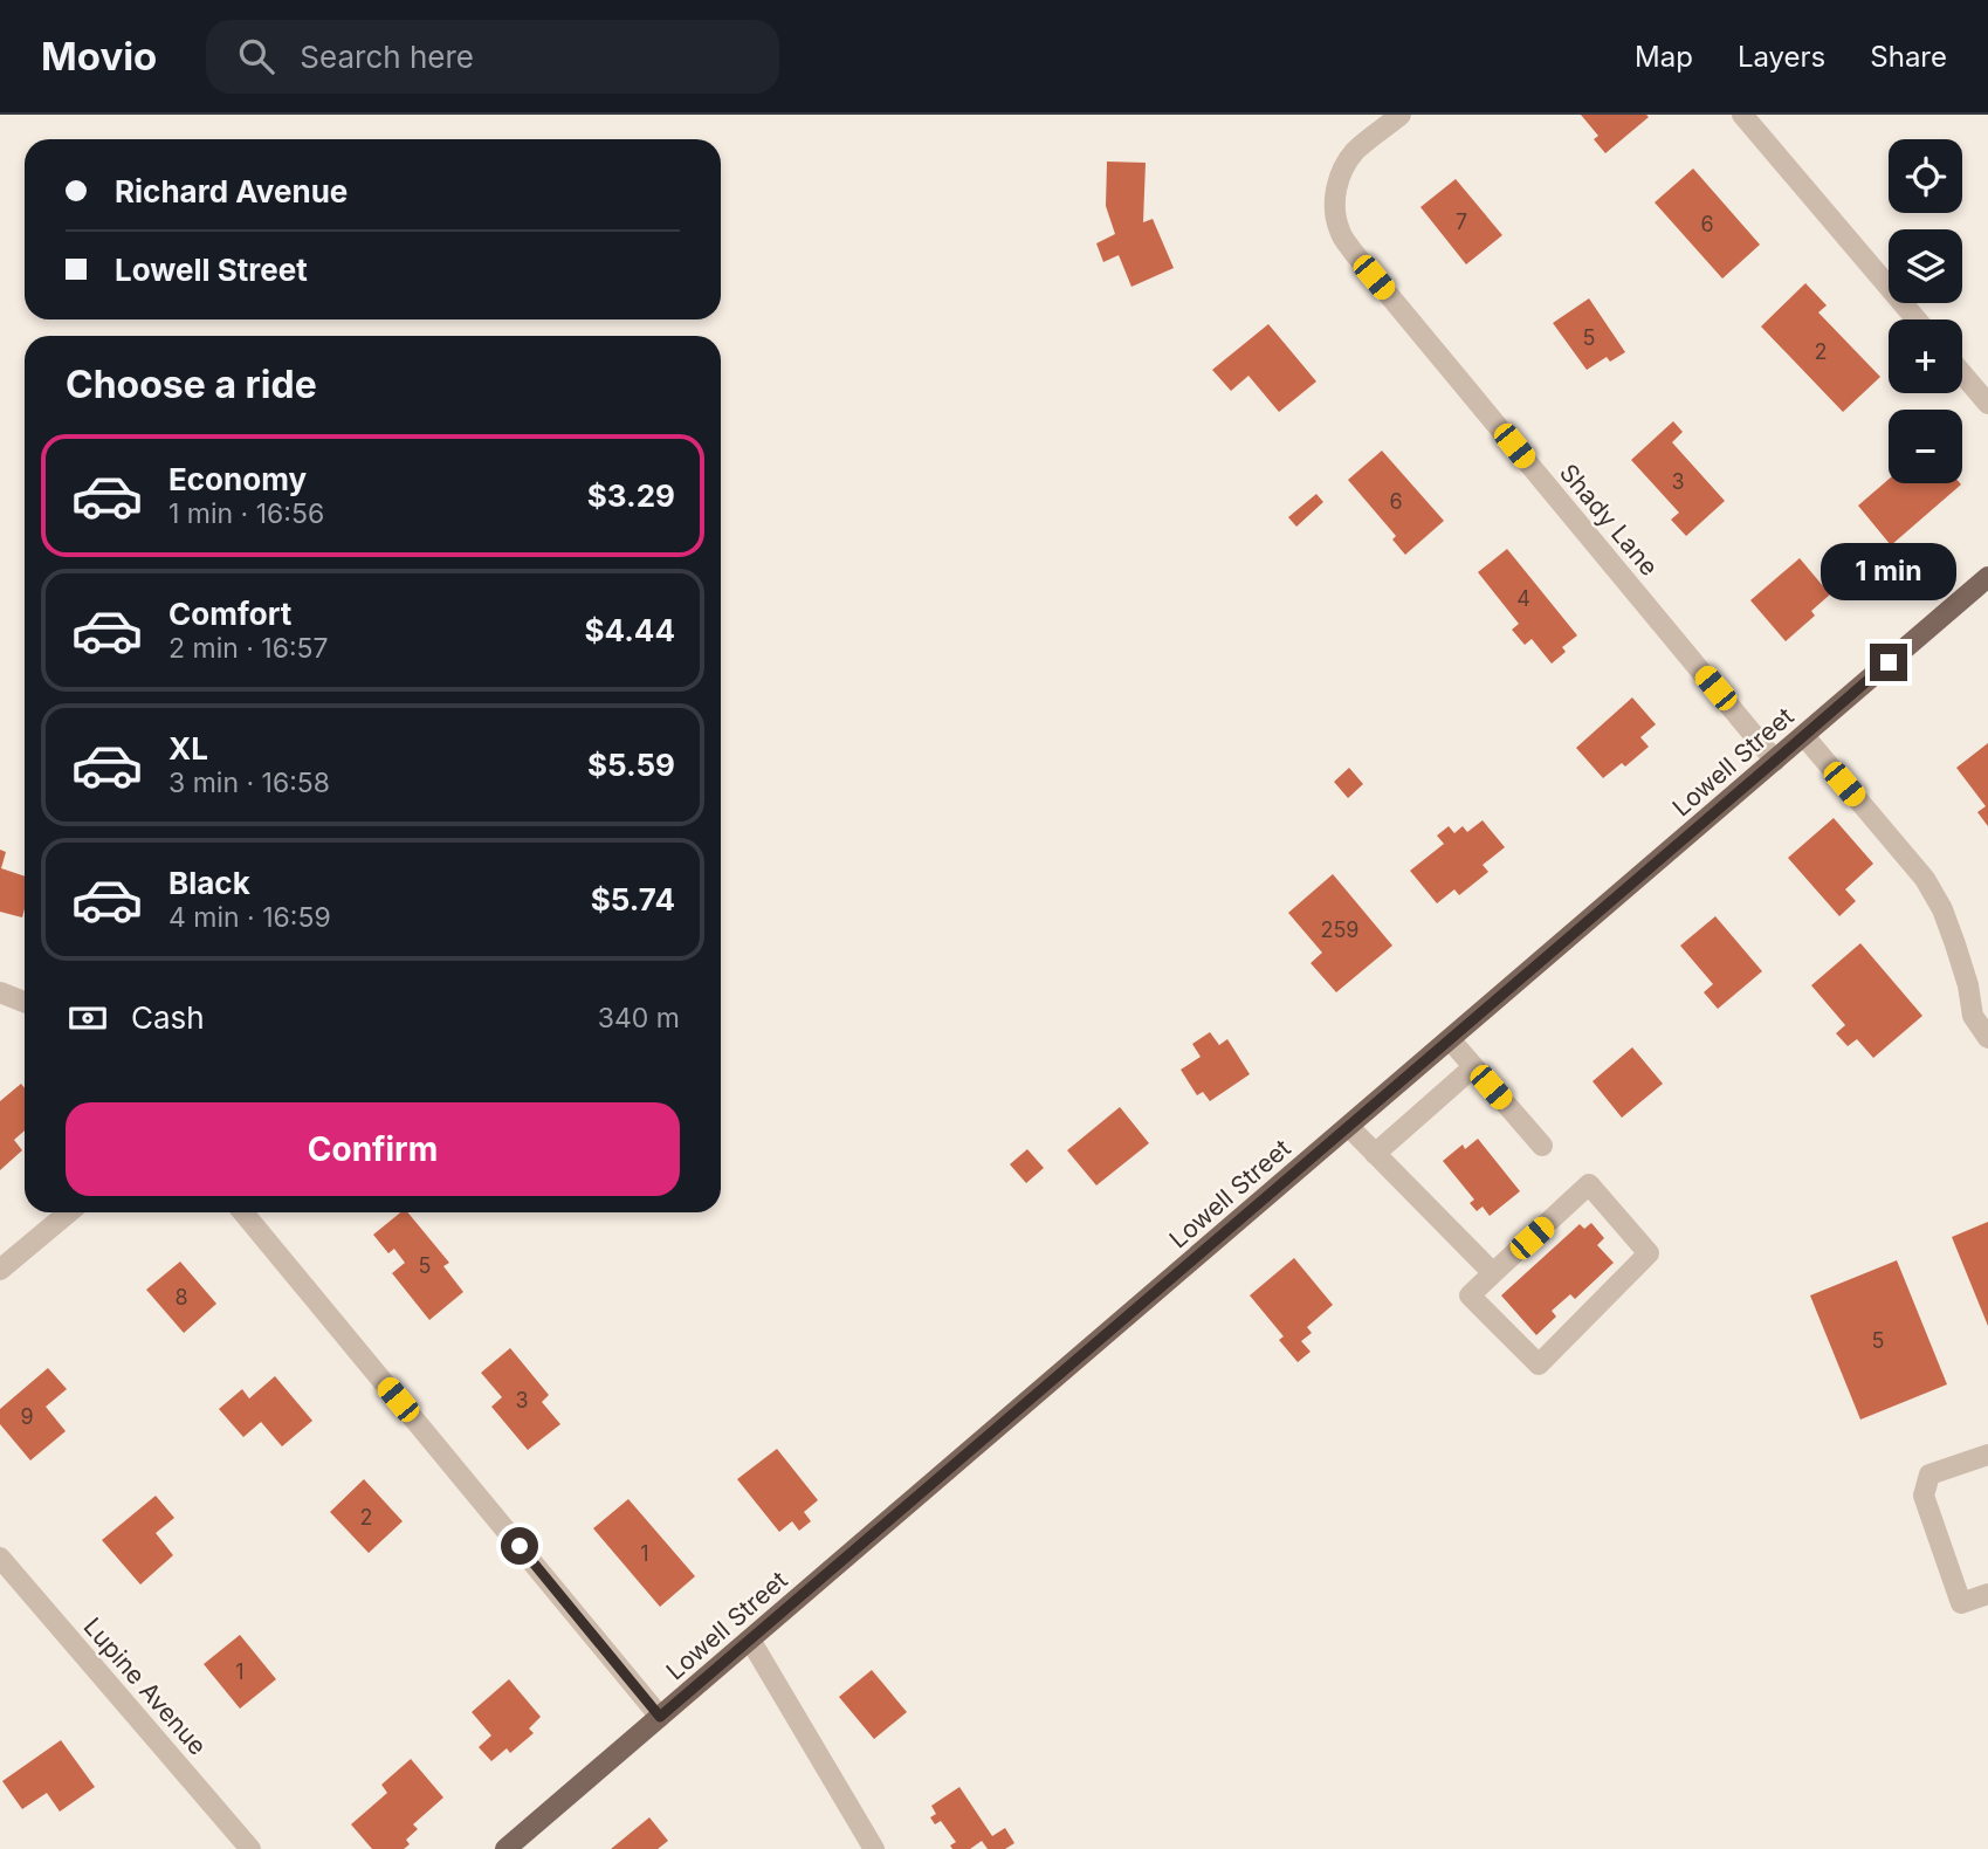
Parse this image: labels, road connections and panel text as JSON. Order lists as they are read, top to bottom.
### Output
{
  "streets": {
    "main road": ["Lowell Street"],
    "street": ["Shady Lane", "Lupine Avenue"]
  },
  "crossings": [
    ["Shady Lane", "Lowell Street"]
  ],
  "house_numbers": [
    "7",
    "6",
    "5",
    "2",
    "3",
    "6",
    "4",
    "259",
    "5",
    "8",
    "5",
    "3",
    "9",
    "2",
    "1",
    "1"
  ],
  "page": {
    "header": "Movio",
    "search": "Search here",
    "nav": ["Map", "Layers", "Share"],
    "map_buttons": ["+", "−"],
    "banner": ["Richard Avenue", "Lowell Street"],
    "heading": "Choose a ride",
    "list": [
      {
        "name": "Economy",
        "note": "1 min · 16:56",
        "value": "$3.29"
      },
      {
        "name": "Comfort",
        "note": "2 min · 16:57",
        "value": "$4.44"
      },
      {
        "name": "XL",
        "note": "3 min · 16:58",
        "value": "$5.59"
      },
      {
        "name": "Black",
        "note": "4 min · 16:59",
        "value": "$5.74"
      }
    ],
    "bubble": "1 min",
    "pay": ["Cash", "340 m"],
    "buttons": "Confirm"
  }
}
